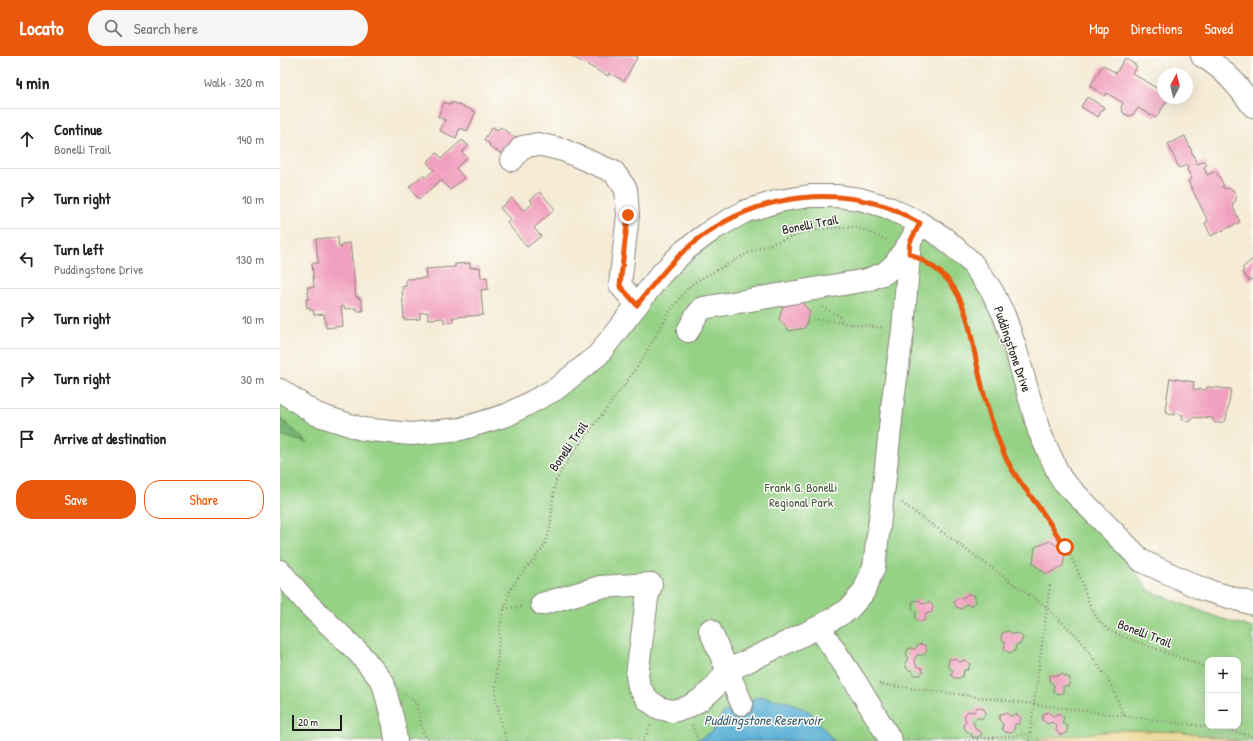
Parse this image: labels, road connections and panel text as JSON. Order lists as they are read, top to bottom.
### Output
{
  "streets": {
    "street": ["Puddingstone Drive"],
    "path": ["Bonelli Trail"]
  },
  "water": ["Puddingstone Reservoir"],
  "parks": ["Frank G. Bonelli Regional Park"],
  "scale_bar": "20 m",
  "north": "top",
  "page": {
    "header": "Locato",
    "search": "Search here",
    "nav": ["Map", "Directions", "Saved"],
    "heading": ["4 min", "Walk · 320 m"],
    "list": [
      ["Continue", "Bonelli Trail", "140 m"],
      ["Turn right", "10 m"],
      ["Turn left", "Puddingstone Drive", "130 m"],
      ["Turn right", "10 m"],
      ["Turn right", "30 m"],
      "Arrive at destination"
    ],
    "buttons": ["Save", "Share"],
    "map_buttons": ["+", "−"],
    "scale": "20 m"
  }
}
